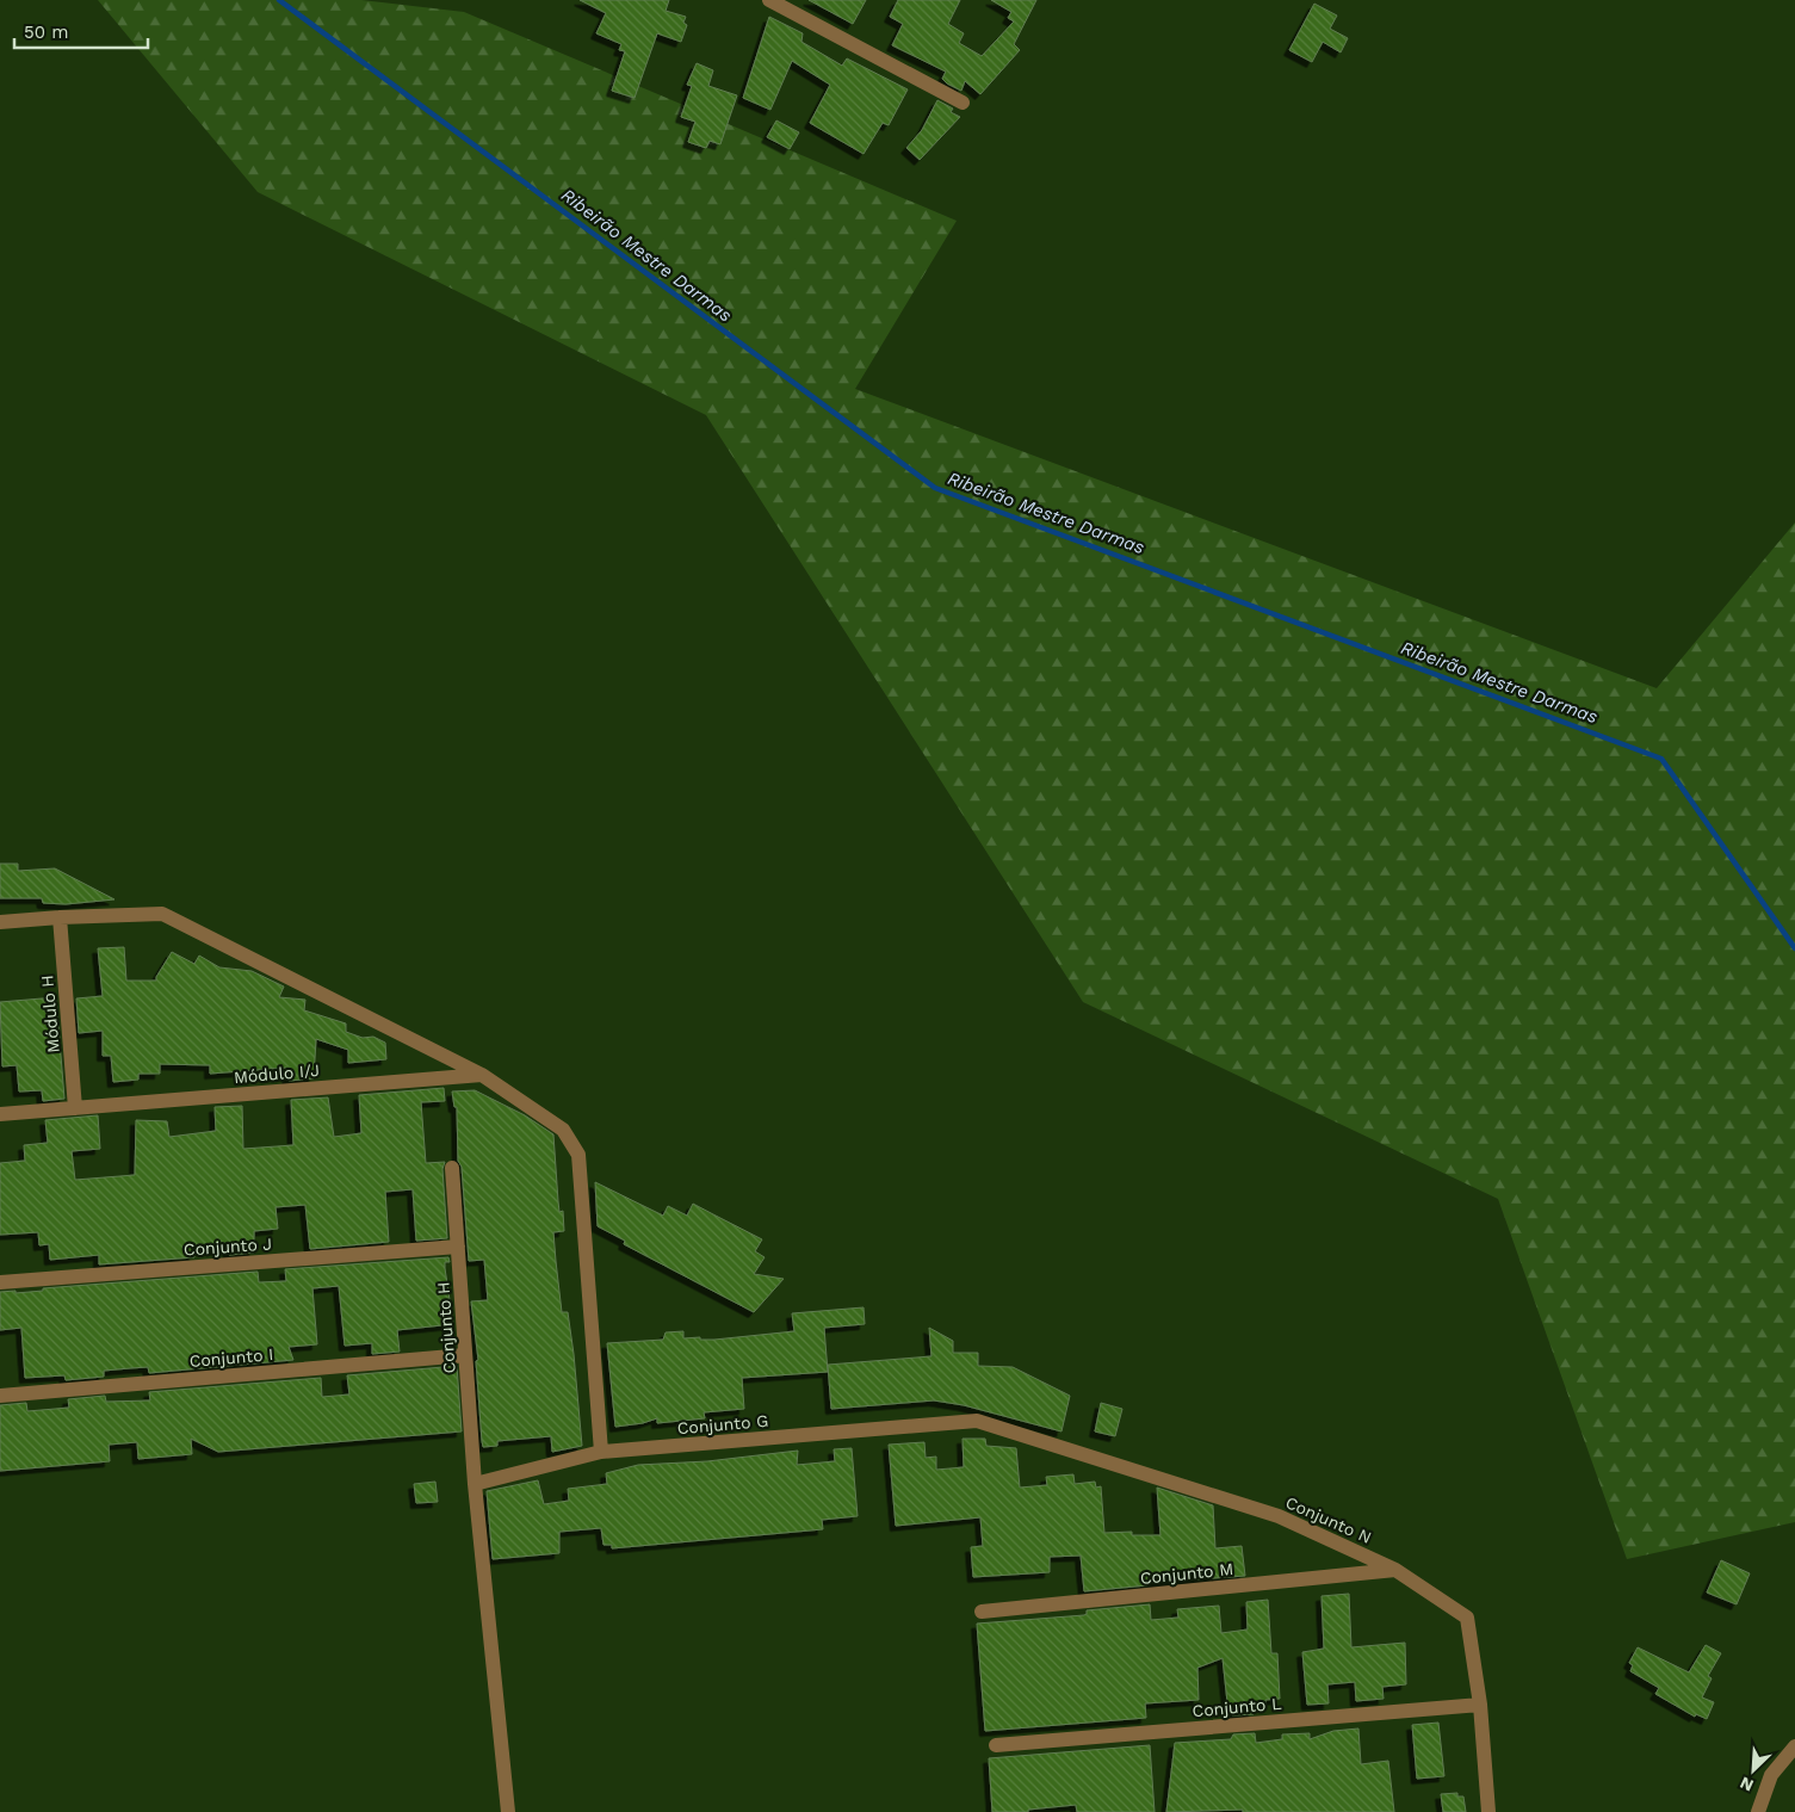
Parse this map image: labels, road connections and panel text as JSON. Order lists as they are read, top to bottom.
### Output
{
  "streets": {
    "street": [
      "Módulo H",
      "Módulo I/J",
      "Conjunto J",
      "Conjunto H",
      "Conjunto I",
      "Conjunto G",
      "Conjunto N",
      "Conjunto M",
      "Conjunto L"
    ]
  },
  "crossings": [
    ["Módulo H", "Módulo I/J"],
    ["Conjunto J", "Conjunto H"],
    ["Conjunto H", "Conjunto I"],
    ["Conjunto H", "Conjunto G"],
    ["Conjunto G", "Conjunto N"],
    ["Conjunto N", "Conjunto M"],
    ["Conjunto N", "Conjunto L"]
  ],
  "water": ["Ribeirão Mestre Darmas"],
  "scale_bar": "50 m",
  "north": "bottom left"
}
